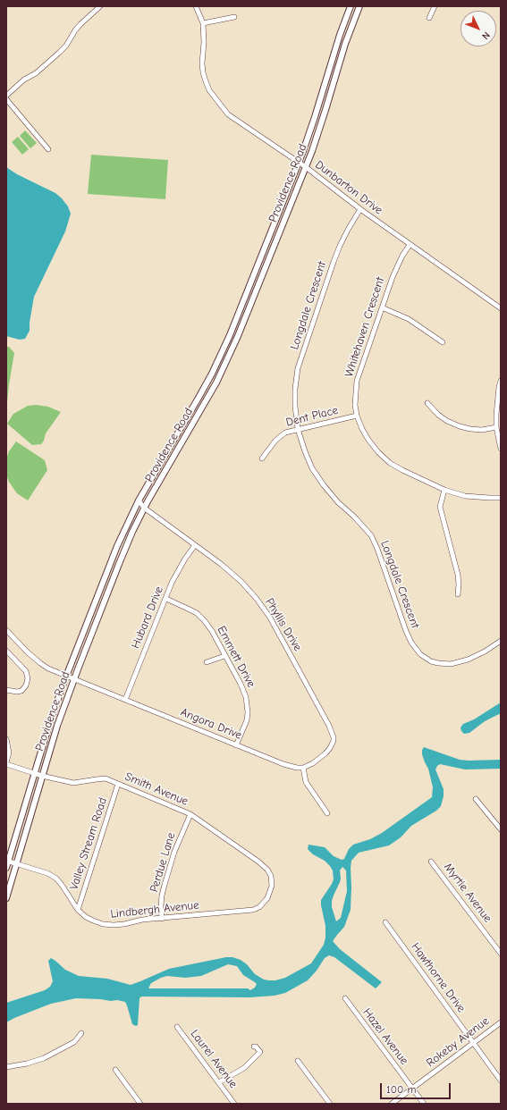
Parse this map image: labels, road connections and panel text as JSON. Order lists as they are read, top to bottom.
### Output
{
  "streets": {
    "main road": ["Providence Road"],
    "street": [
      "Dunbarton Drive",
      "Longdale Crescent",
      "Whitehaven Crescent",
      "Dent Place",
      "Hubard Drive",
      "Phyllis Drive",
      "Emmett Drive",
      "Angora Drive",
      "Smith Avenue",
      "Valley Stream Road",
      "Perdue Lane",
      "Myrtle Avenue",
      "Lindbergh Avenue",
      "Hawthorne Drive",
      "Hazel Avenue",
      "Rokeby Avenue",
      "Laurel Avenue"
    ]
  },
  "crossings": [
    ["Providence Road", "Dunbarton Drive"],
    ["Providence Road", "Phyllis Drive"],
    ["Providence Road", "Angora Drive"],
    ["Providence Road", "Smith Avenue"],
    ["Providence Road", "Lindbergh Avenue"],
    ["Dunbarton Drive", "Longdale Crescent"],
    ["Dunbarton Drive", "Whitehaven Crescent"],
    ["Longdale Crescent", "Dent Place"],
    ["Whitehaven Crescent", "Dent Place"],
    ["Hubard Drive", "Phyllis Drive"],
    ["Hubard Drive", "Emmett Drive"],
    ["Hubard Drive", "Angora Drive"],
    ["Phyllis Drive", "Angora Drive"],
    ["Emmett Drive", "Angora Drive"],
    ["Smith Avenue", "Valley Stream Road"],
    ["Smith Avenue", "Perdue Lane"],
    ["Smith Avenue", "Lindbergh Avenue"],
    ["Valley Stream Road", "Lindbergh Avenue"],
    ["Perdue Lane", "Lindbergh Avenue"],
    ["Hawthorne Drive", "Rokeby Avenue"],
    ["Hazel Avenue", "Rokeby Avenue"]
  ],
  "scale_bar": "100 m",
  "north": "bottom right"
}
